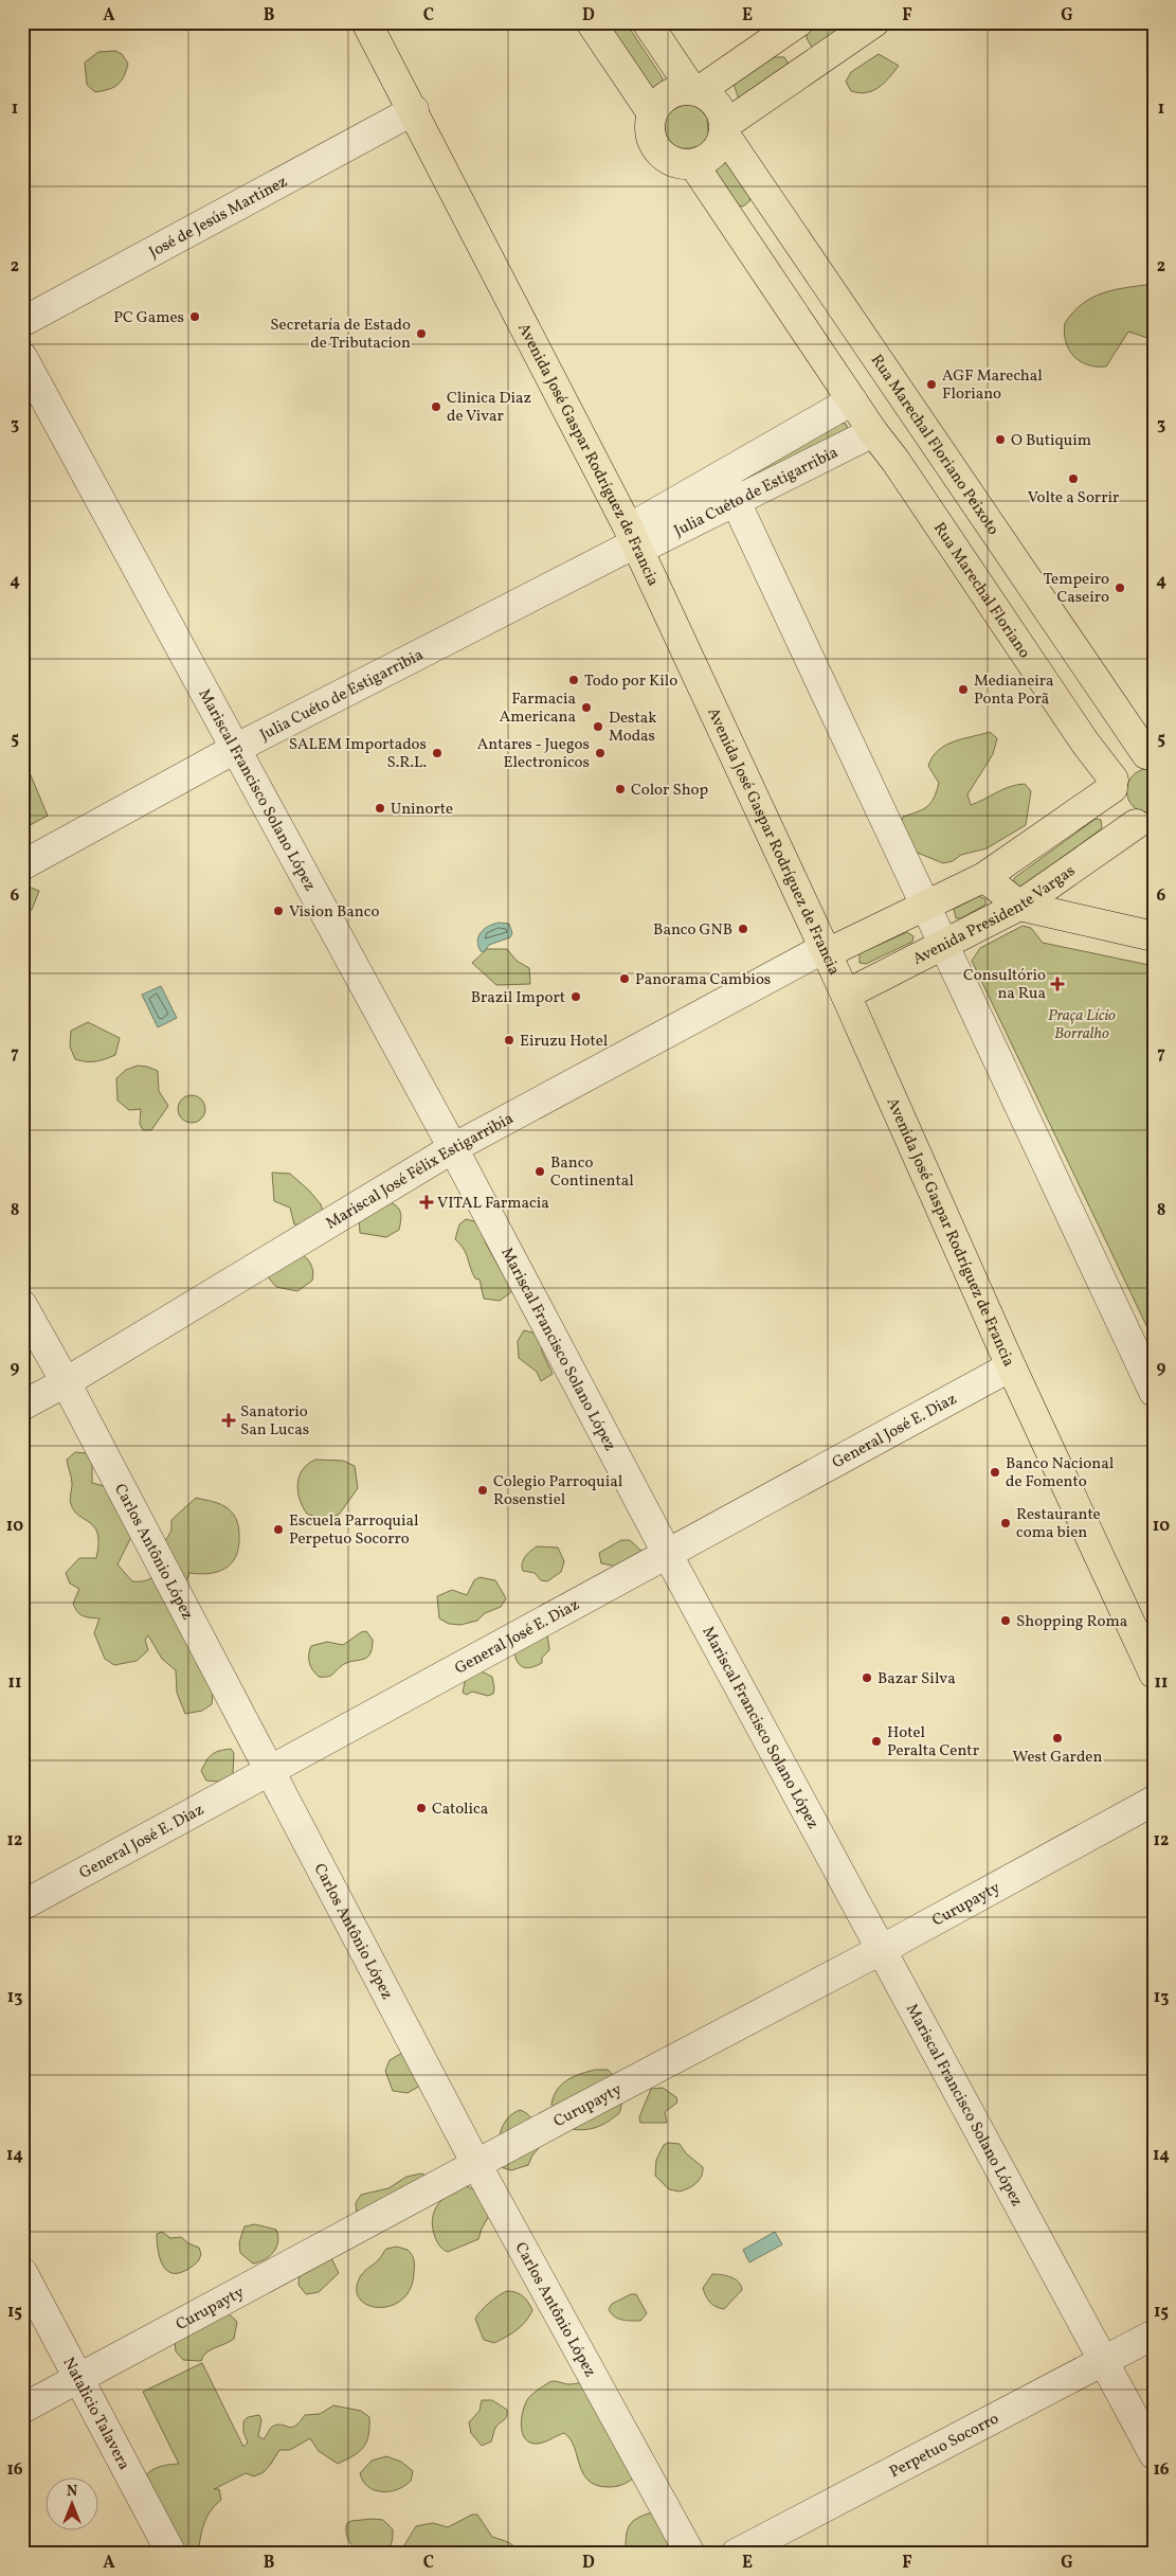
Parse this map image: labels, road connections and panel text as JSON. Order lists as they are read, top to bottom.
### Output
{
  "streets": {
    "main road": [
      "Rua Marechal Floriano Peixoto",
      "Avenida José Gaspar Rodríguez de Francia",
      "Rua Marechal Floriano",
      "Avenida Presidente Vargas"
    ],
    "street": [
      "José de Jesús Martinez",
      "Julia Cuéto de Estigarribia",
      "Mariscal Francisco Solano López",
      "Mariscal José Félix Estigarribia",
      "General José E. Diaz",
      "Carlos Antônio López",
      "Curupayty",
      "Natalicio Talavera",
      "Perpetuo Socorro"
    ]
  },
  "crossings": [
    ["José de Jesús Martinez", "Avenida José Gaspar Rodríguez de Francia"],
    ["Avenida José Gaspar Rodríguez de Francia", "Julia Cuéto de Estigarribia"],
    ["Avenida José Gaspar Rodríguez de Francia", "Avenida Presidente Vargas"],
    ["Avenida José Gaspar Rodríguez de Francia", "Mariscal José Félix Estigarribia"],
    ["Avenida José Gaspar Rodríguez de Francia", "General José E. Diaz"],
    ["Julia Cuéto de Estigarribia", "Rua Marechal Floriano"],
    ["Julia Cuéto de Estigarribia", "Mariscal Francisco Solano López"],
    ["Mariscal Francisco Solano López", "Mariscal José Félix Estigarribia"],
    ["Mariscal Francisco Solano López", "General José E. Diaz"],
    ["Mariscal Francisco Solano López", "Curupayty"],
    ["Mariscal Francisco Solano López", "Perpetuo Socorro"],
    ["Mariscal José Félix Estigarribia", "Carlos Antônio López"],
    ["General José E. Diaz", "Carlos Antônio López"],
    ["Carlos Antônio López", "Curupayty"],
    ["Curupayty", "Natalicio Talavera"]
  ],
  "parks": ["Praça Lício Borralho"],
  "places": {
    "other": [
      "PC Games",
      "Secretaría de Estado de Tributacion",
      "AGF Marechal Floriano",
      "Clinica Diaz de Vivar",
      "O Butiquim",
      "Volte a Sorrir",
      "Tempeiro Caseiro",
      "Todo por Kilo",
      "Medianeira Ponta Porã",
      "Farmacia Americana",
      "Destak Modas",
      "SALEM Importados S.R.L.",
      "Antares - Juegos Electronicos",
      "Color Shop",
      "Uninorte",
      "Vision Banco",
      "Banco GNB",
      "Panorama Cambios",
      "Brazil Import",
      "Eiruzu Hotel",
      "Banco Continental",
      "Banco Nacional de Fomento",
      "Colegio Parroquial Rosenstiel",
      "Restaurante coma bien",
      "Escuela Parroquial Perpetuo Socorro",
      "Shopping Roma",
      "Bazar Silva",
      "West Garden",
      "Hotel Peralta Centr",
      "Catolica"
    ],
    "health": ["Consultório na Rua", "VITAL Farmacia", "Sanatorio San Lucas"]
  },
  "north": "top",
  "grid": {
    "columns": [
      "A",
      "B",
      "C",
      "D",
      "E",
      "F",
      "G"
    ],
    "rows": [
      "1",
      "2",
      "3",
      "4",
      "5",
      "6",
      "7",
      "8",
      "9",
      "10",
      "11",
      "12",
      "13",
      "14",
      "15",
      "16"
    ]
  }
}
